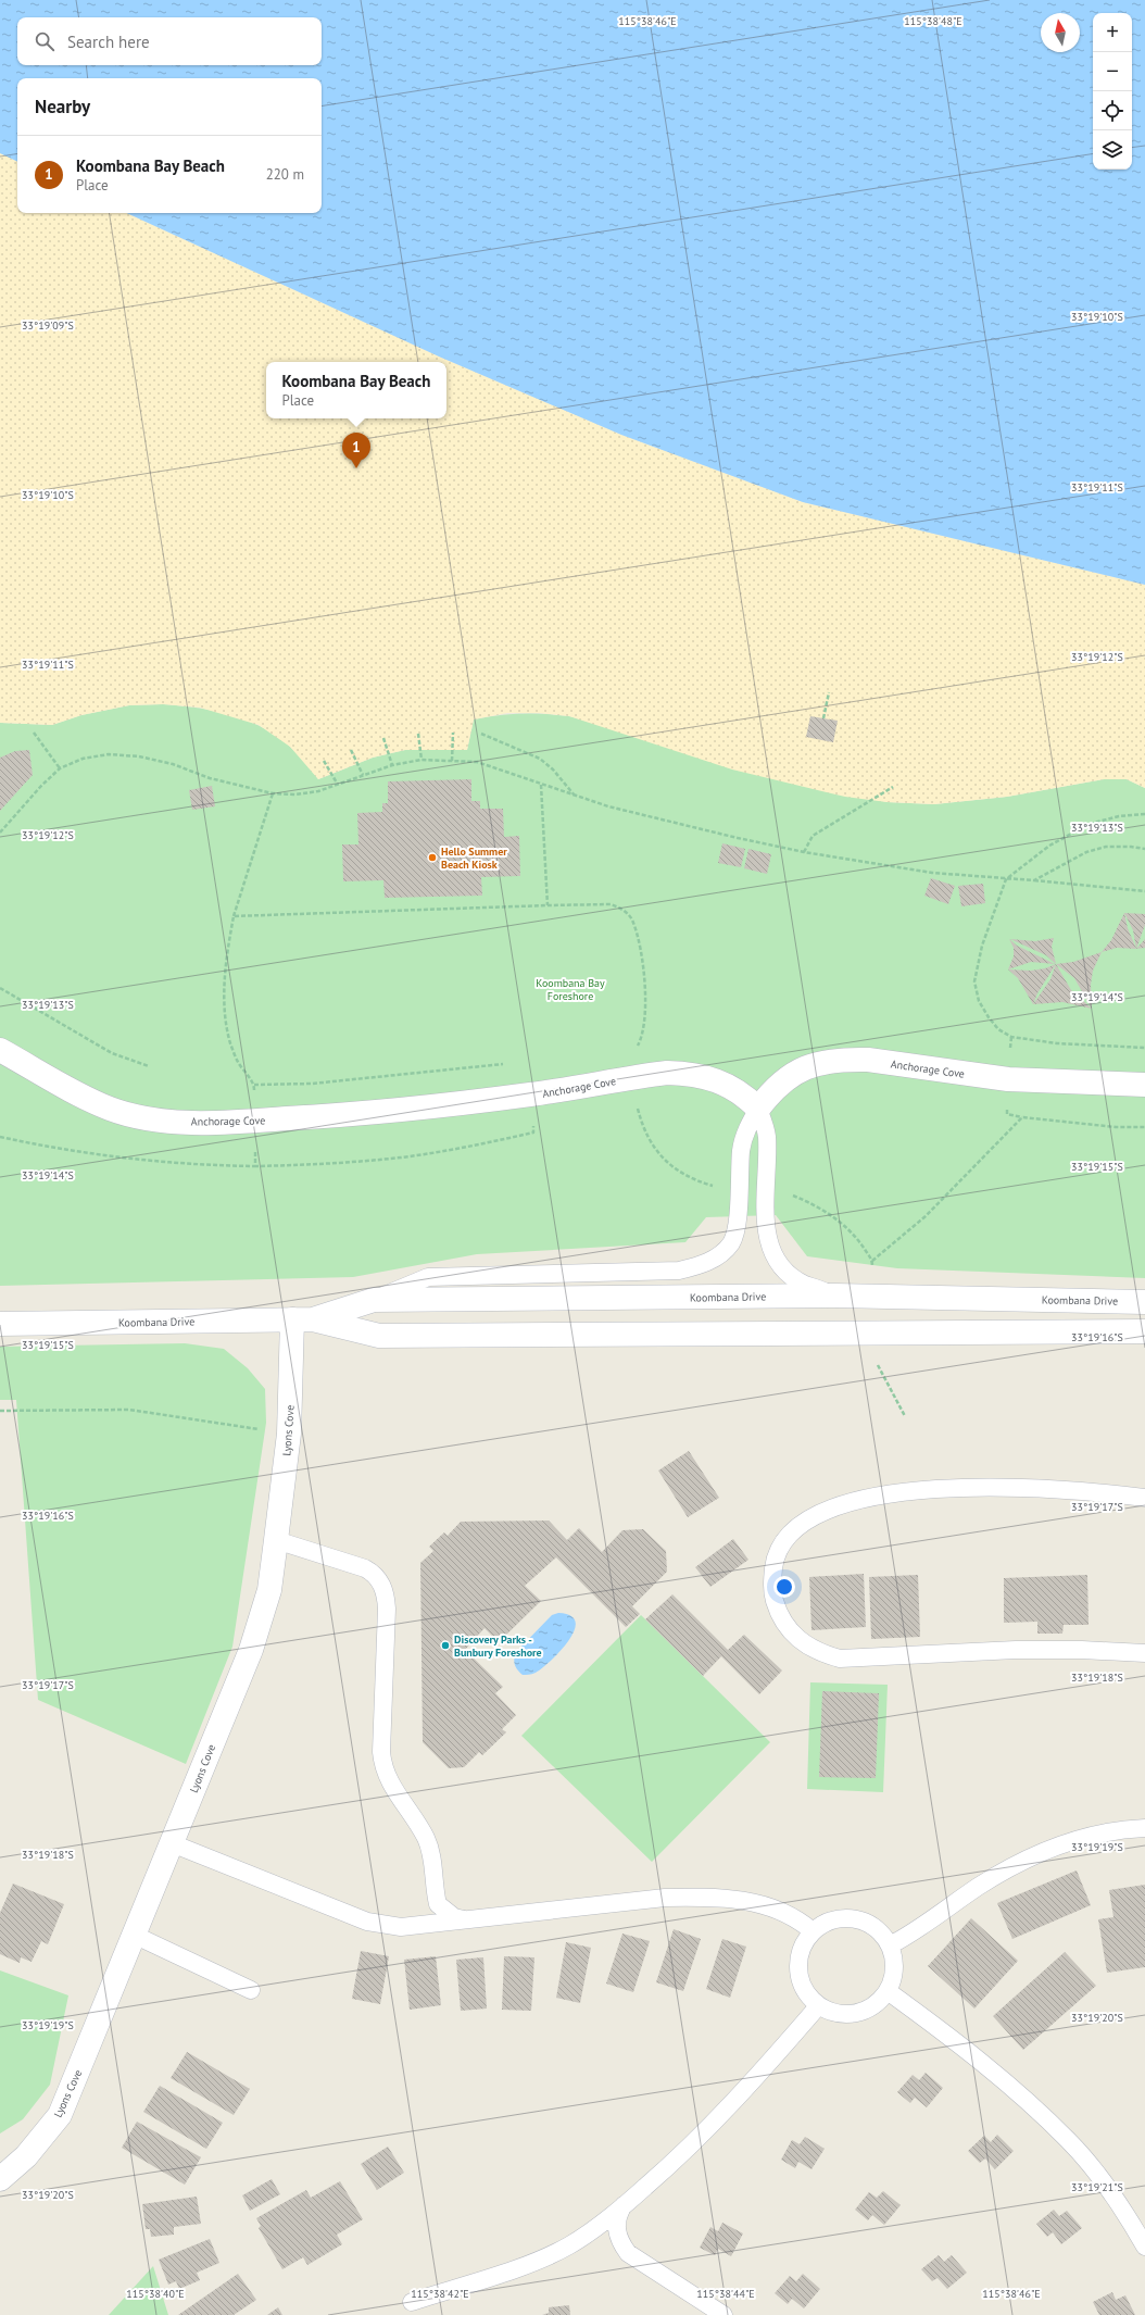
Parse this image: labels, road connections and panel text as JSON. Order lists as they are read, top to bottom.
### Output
{
  "streets": {
    "street": ["Anchorage Cove", "Koombana Drive", "Lyons Cove"]
  },
  "crossings": [
    ["Koombana Drive", "Lyons Cove"]
  ],
  "parks": ["Koombana Bay Foreshore"],
  "places": ["Hello Summer Beach Kiosk", "Discovery Parks - Bunbury Foreshore"],
  "north": "top",
  "page": {
    "map_buttons": ["+", "−"],
    "search": "Search here",
    "heading": "Nearby",
    "list": [
      {
        "mark": "1",
        "name": "Koombana Bay Beach",
        "note": "Place",
        "value": "220 m"
      }
    ],
    "popup": ["Koombana Bay Beach", "Place"],
    "pins": "1"
  },
  "coordinates": [
    "115°38'46\"E",
    "115°38'48\"E",
    "33°19'10\"S",
    "33°19'09\"S",
    "33°19'11\"S",
    "33°19'12\"S",
    "33°19'13\"S",
    "33°19'14\"S",
    "33°19'15\"S",
    "33°19'16\"S",
    "33°19'17\"S",
    "33°19'18\"S",
    "33°19'19\"S",
    "33°19'20\"S",
    "33°19'21\"S",
    "115°38'40\"E",
    "115°38'42\"E",
    "115°38'44\"E"
  ]
}
